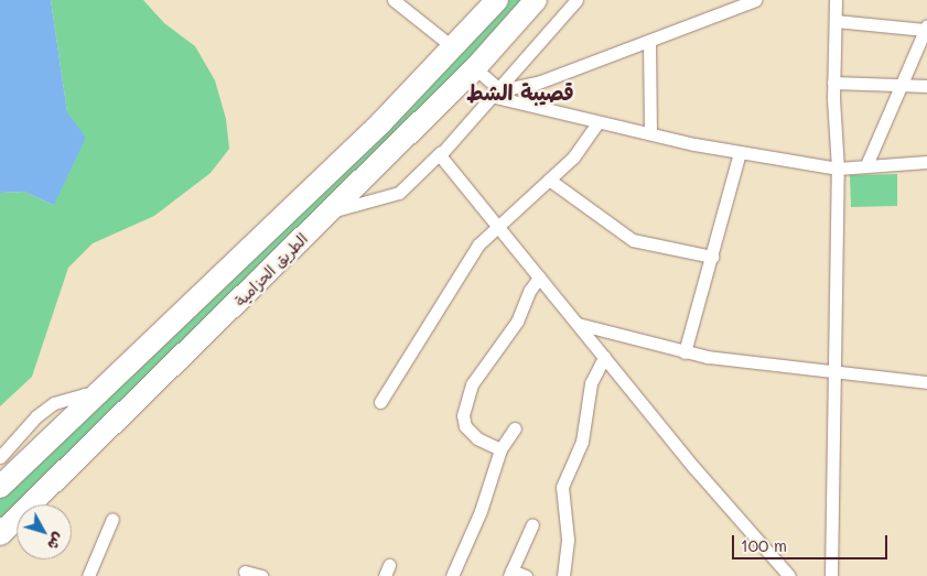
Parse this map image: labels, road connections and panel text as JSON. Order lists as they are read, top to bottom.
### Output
{
  "streets": {
    "highway": ["الطريق الحزامية"]
  },
  "districts": ["قصيبة الشط"],
  "scale_bar": "100 m",
  "north": "bottom right"
}
